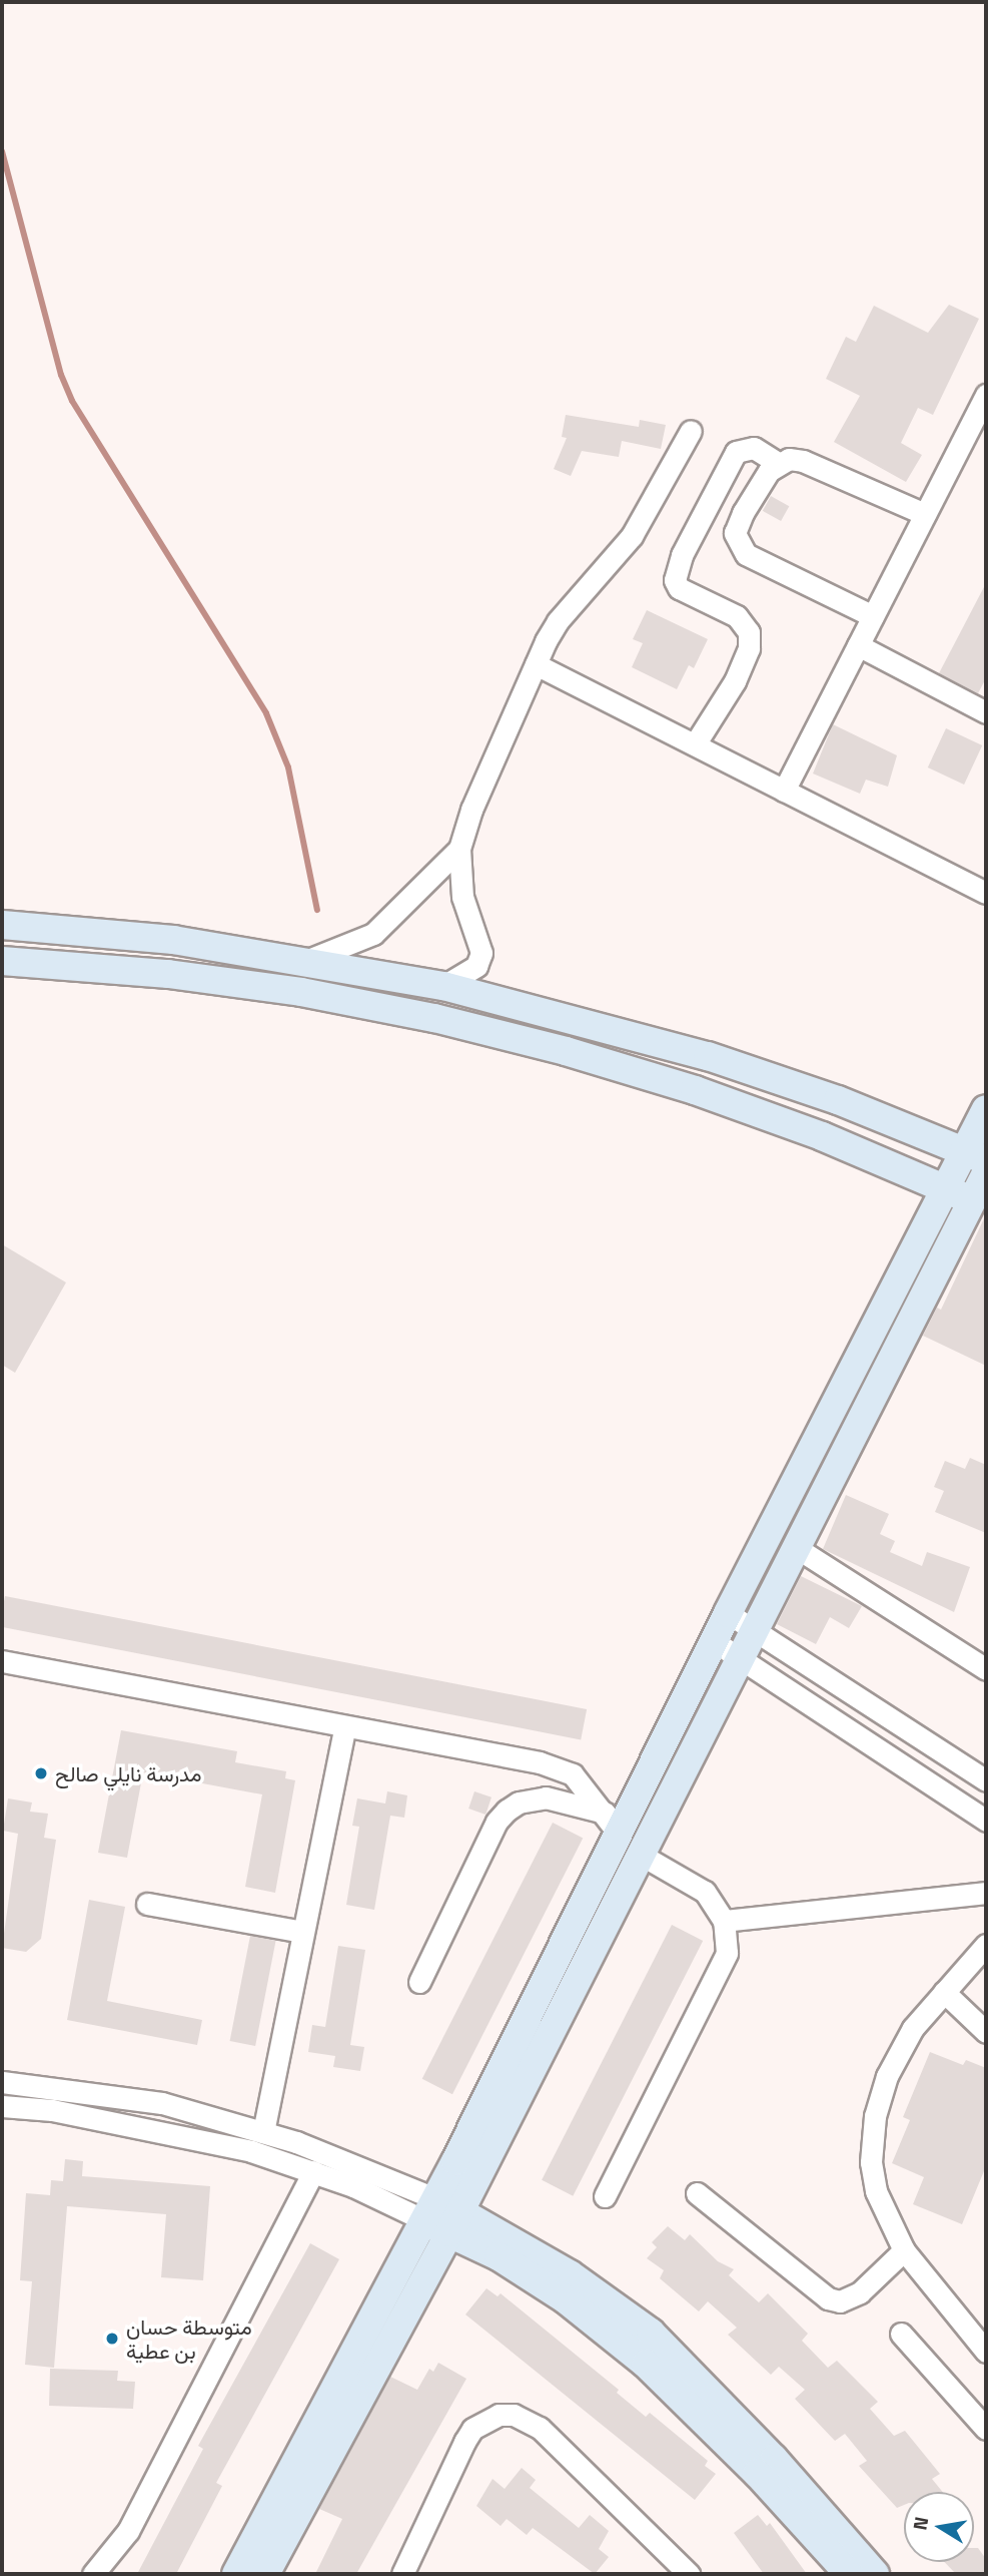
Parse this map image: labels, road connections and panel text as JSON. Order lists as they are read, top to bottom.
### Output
{
  "places": ["مدرسة نايلي صالح", "متوسطة حسان بن عطية"],
  "north": "left"
}
